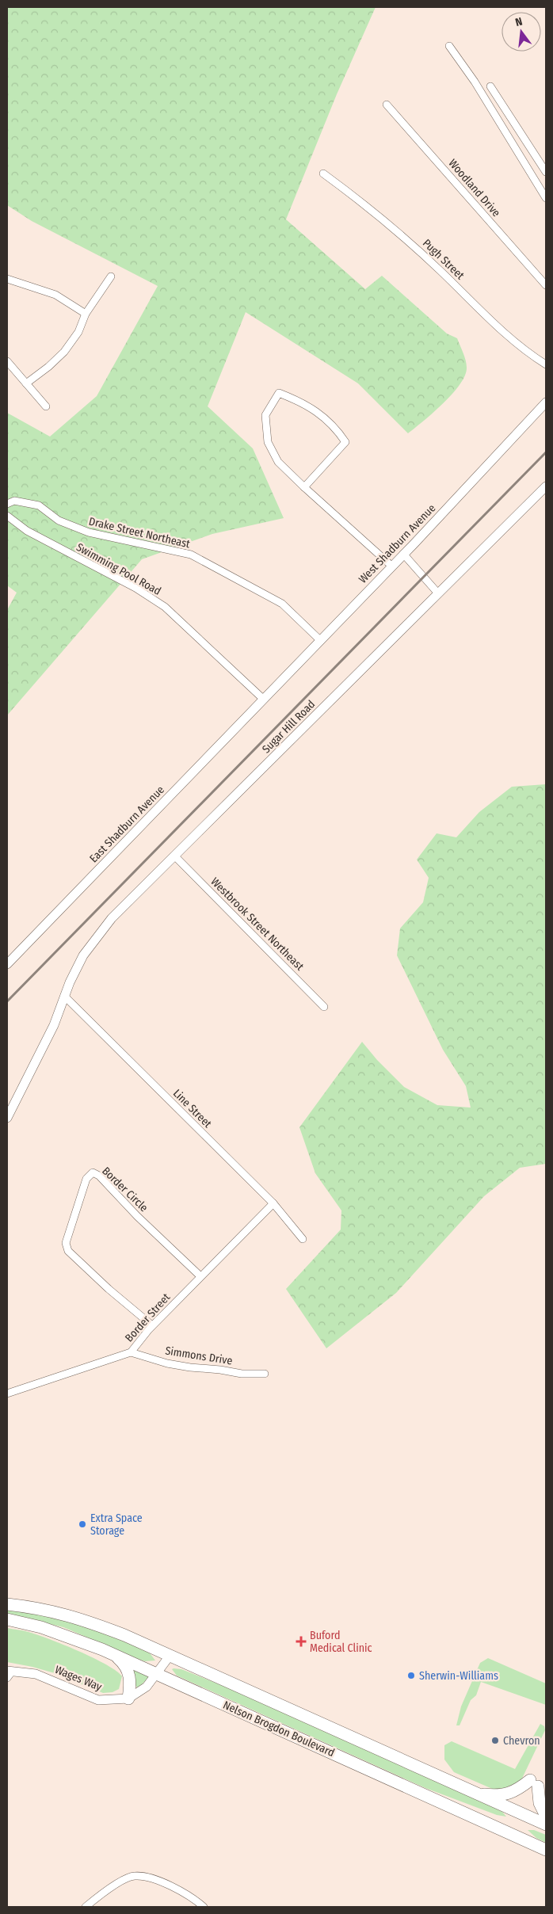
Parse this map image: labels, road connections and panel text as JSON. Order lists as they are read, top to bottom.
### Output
{
  "streets": {
    "highway": ["Nelson Brogdon Boulevard"],
    "street": [
      "Woodland Drive",
      "Pugh Street",
      "Drake Street Northeast",
      "West Shadburn Avenue",
      "Swimming Pool Road",
      "Sugar Hill Road",
      "East Shadburn Avenue",
      "Westbrook Street Northeast",
      "Line Street",
      "Border Circle",
      "Border Street",
      "Simmons Drive",
      "Wages Way"
    ]
  },
  "crossings": [
    ["Drake Street Northeast", "West Shadburn Avenue"],
    ["West Shadburn Avenue", "Swimming Pool Road"],
    ["West Shadburn Avenue", "East Shadburn Avenue"],
    ["Swimming Pool Road", "East Shadburn Avenue"],
    ["Sugar Hill Road", "Westbrook Street Northeast"],
    ["Sugar Hill Road", "Line Street"],
    ["Line Street", "Border Street"],
    ["Border Circle", "Border Street"],
    ["Border Street", "Simmons Drive"]
  ],
  "places": {
    "other": ["Extra Space Storage", "Sherwin-Williams", "Chevron"],
    "health": ["Buford Medical Clinic"]
  },
  "north": "top"
}
